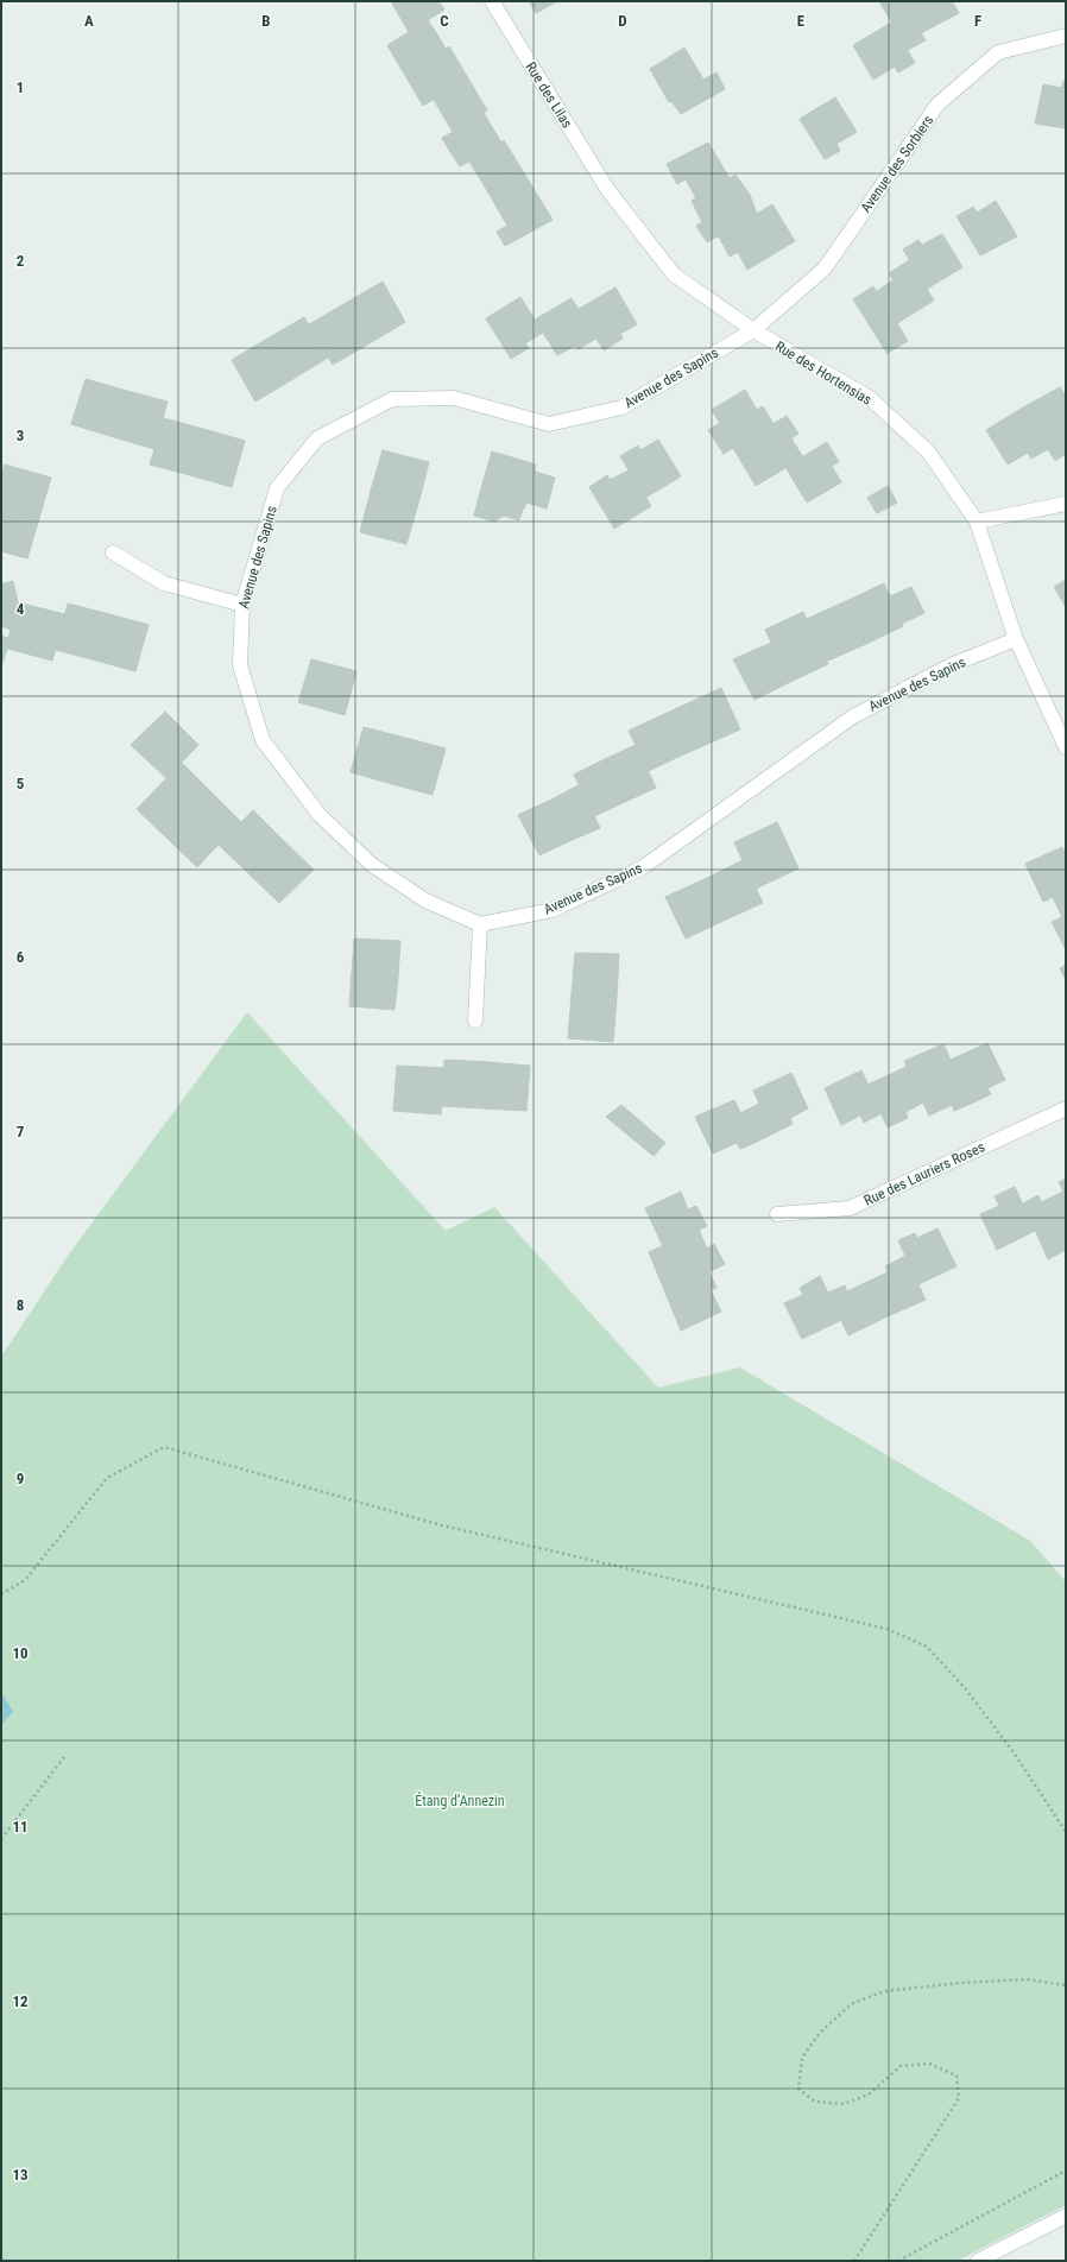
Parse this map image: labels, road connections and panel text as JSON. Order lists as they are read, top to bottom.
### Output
{
  "streets": {
    "street": [
      "Rue des Lilas",
      "Avenue des Sorbiers",
      "Rue des Hortensias",
      "Avenue des Sapins",
      "Rue des Lauriers Roses"
    ]
  },
  "crossings": [
    ["Rue des Lilas", "Rue des Hortensias"],
    ["Avenue des Sorbiers", "Rue des Hortensias"],
    ["Avenue des Sorbiers", "Avenue des Sapins"],
    ["Rue des Hortensias", "Avenue des Sapins"]
  ],
  "parks": ["Étang d’Annezin"],
  "grid": {
    "columns": [
      "A",
      "B",
      "C",
      "D",
      "E",
      "F"
    ],
    "rows": [
      "1",
      "2",
      "3",
      "4",
      "5",
      "6",
      "7",
      "8",
      "9",
      "10",
      "11",
      "12",
      "13"
    ]
  }
}
